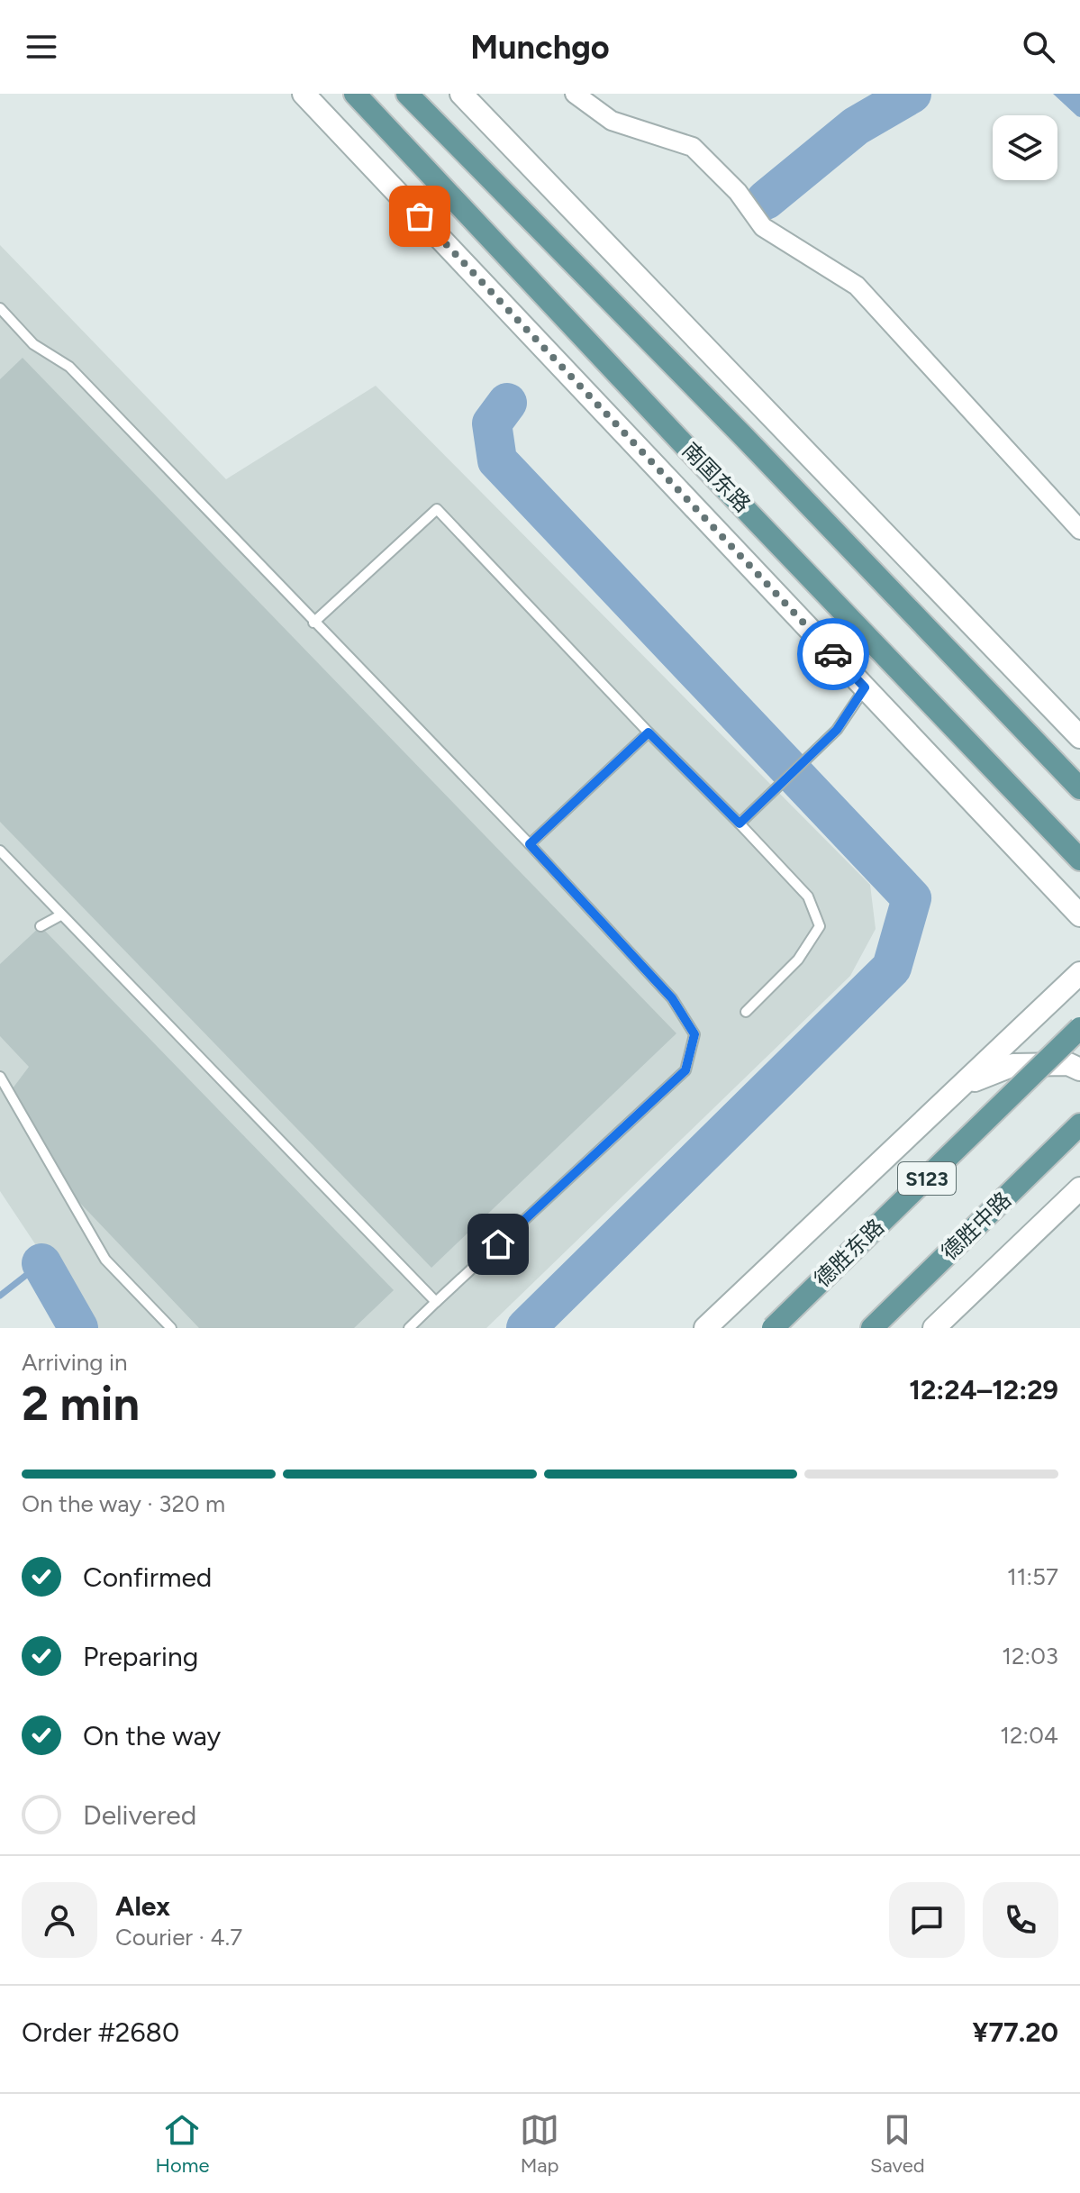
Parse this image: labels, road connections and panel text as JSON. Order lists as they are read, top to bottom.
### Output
{
  "streets": {
    "main road": [
      "南国东路",
      "S123",
      "德胜中路",
      "德胜东路"
    ]
  },
  "page": {
    "header": "Munchgo",
    "heading": ["2 min", "Arriving in", "12:24–12:29"],
    "panel": [
      "Alex",
      "Courier · 4.7",
      "Order #2680",
      "¥77.20"
    ],
    "bar": "On the way · 320 m",
    "list": [
      ["Confirmed", "11:57"],
      ["Preparing", "12:03"],
      ["On the way", "12:04"],
      "Delivered"
    ],
    "tabs": ["Home", "Map", "Saved"]
  }
}
